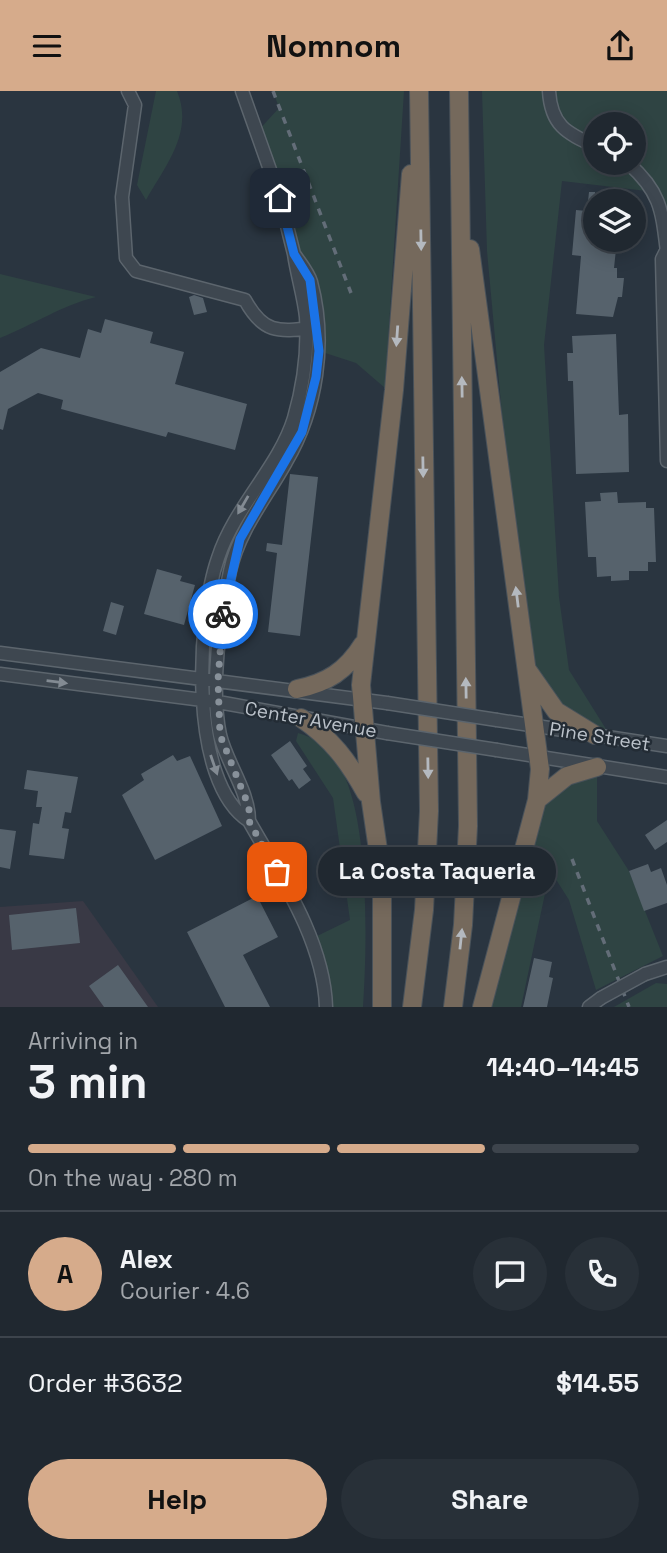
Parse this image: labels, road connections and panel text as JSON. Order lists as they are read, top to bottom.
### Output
{
  "streets": {
    "street": ["Center Avenue", "Pine Street"]
  },
  "crossings": [
    ["Center Avenue", "Pine Street"]
  ],
  "places": ["La Costa Taqueria"],
  "page": {
    "header": "Nomnom",
    "bubble": "La Costa Taqueria",
    "heading": ["3 min", "Arriving in", "14:40–14:45"],
    "panel": [
      "Alex",
      "Courier · 4.6",
      "Order #3632",
      "$14.55"
    ],
    "bar": "On the way · 280 m",
    "round": "A",
    "buttons": ["Help", "Share"]
  }
}
